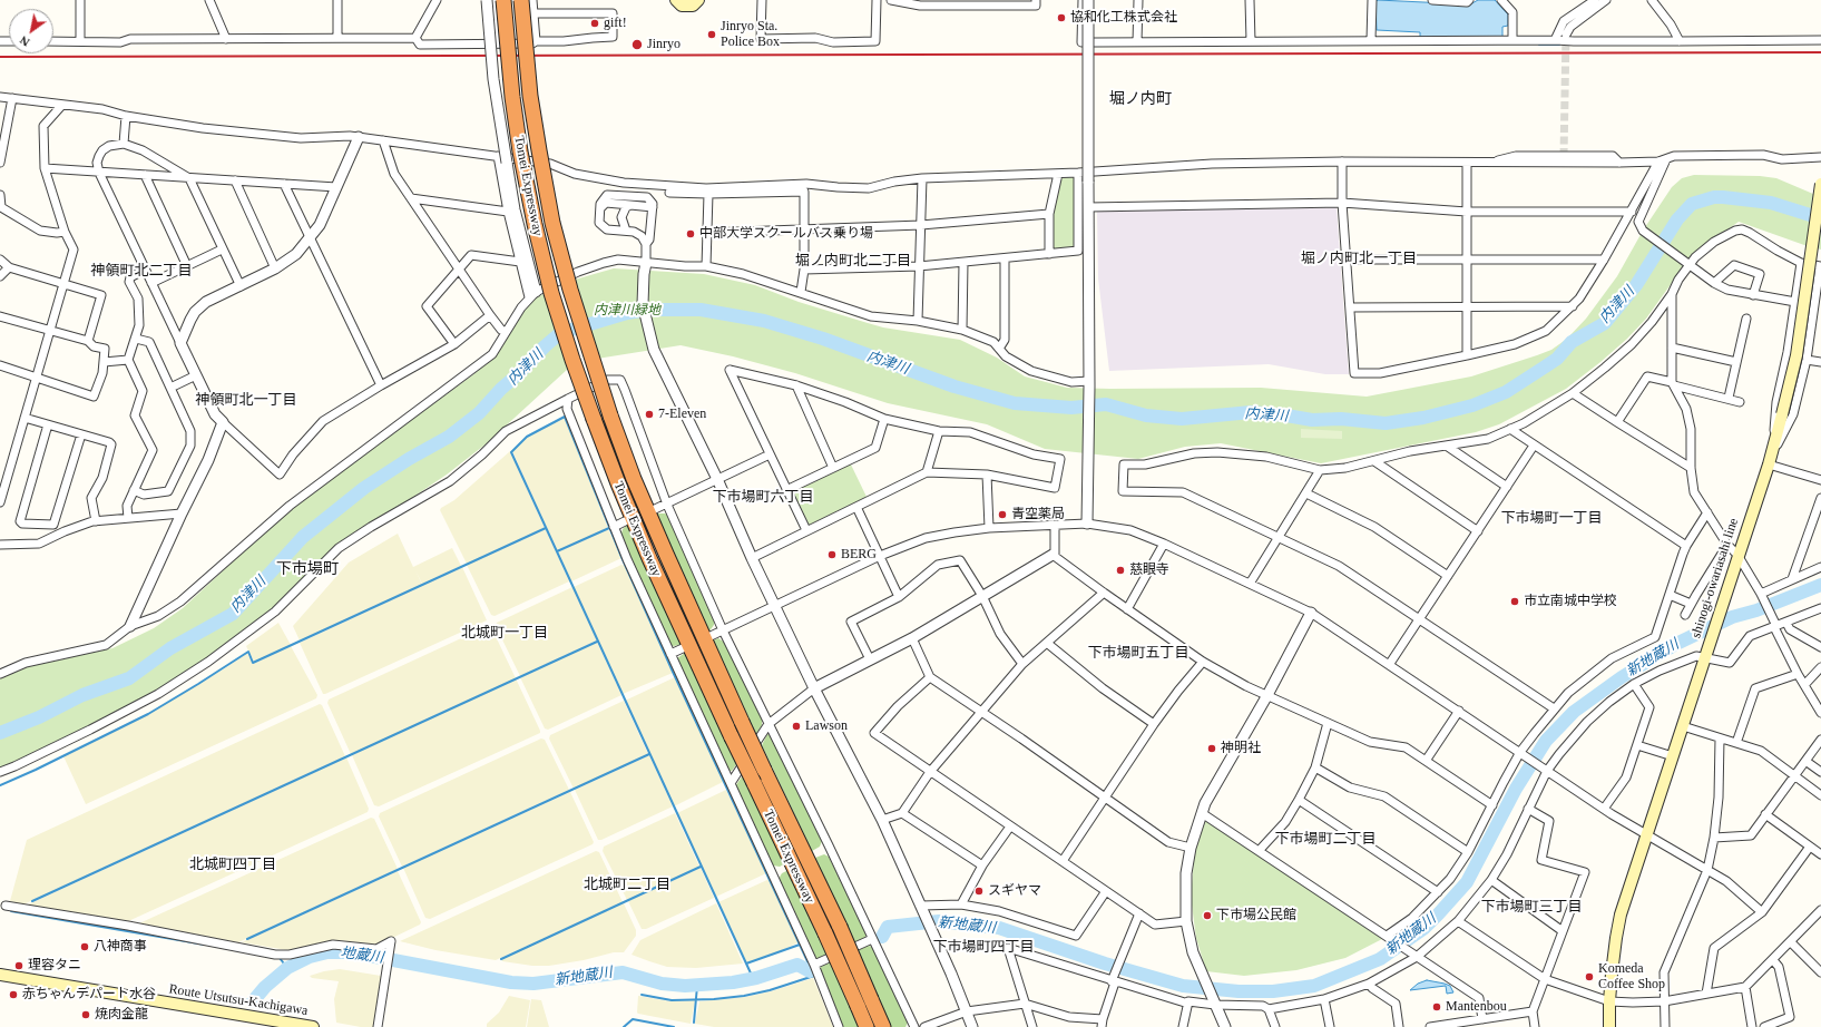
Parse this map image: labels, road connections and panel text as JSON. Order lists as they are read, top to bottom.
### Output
{
  "streets": {
    "highway": ["Tomei Expressway"],
    "main road": ["shinogi-owariasahi line", "Route Utsutsu-Kachigawa"]
  },
  "districts": [
    "堀ノ内町",
    "堀ノ内町北一丁目",
    "堀ノ内町北二丁目",
    "神領町北二丁目",
    "神領町北一丁目",
    "下市場町六丁目",
    "下市場町一丁目",
    "下市場町",
    "北城町一丁目",
    "下市場町五丁目",
    "下市場町二丁目",
    "北城町四丁目",
    "北城町二丁目",
    "下市場町三丁目",
    "下市場町四丁目"
  ],
  "water": ["内津川", "新地蔵川", "地蔵川"],
  "parks": ["内津川緑地"],
  "places": [
    "協和化工株式会社",
    "gift!",
    "Jinryo Sta. Police Box",
    "Jinryo",
    "中部大学スクールバス乗り場",
    "7-Eleven",
    "青空薬局",
    "BERG",
    "慈眼寺",
    "市立南城中学校",
    "Lawson",
    "神明社",
    "スギヤマ",
    "下市場公民館",
    "八神商事",
    "理容タニ",
    "Komeda Coffee Shop",
    "赤ちゃんデパート水谷",
    "Mantenbou",
    "焼肉金龍"
  ],
  "north": "bottom left"
}
